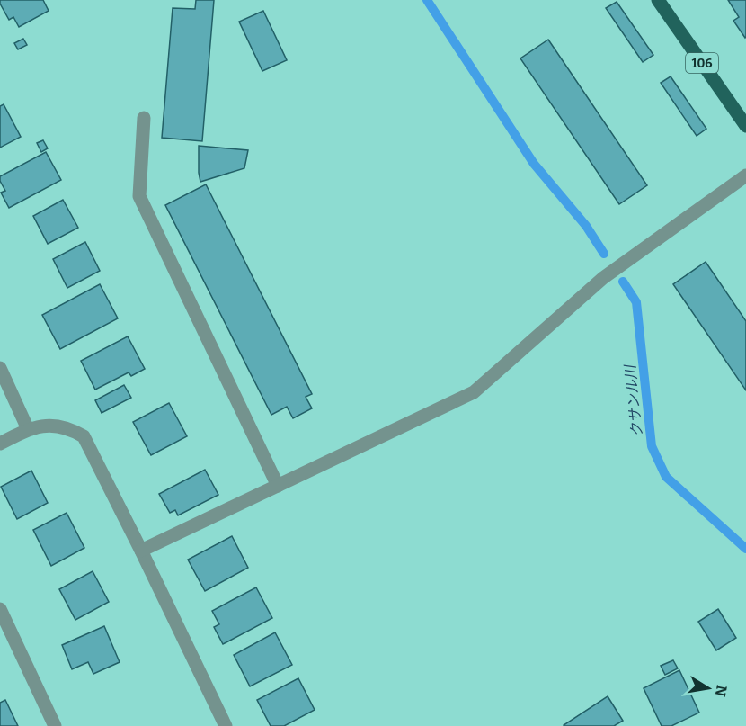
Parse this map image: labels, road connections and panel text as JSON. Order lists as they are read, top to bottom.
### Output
{
  "streets": {
    "main road": ["106"]
  },
  "water": ["クサンル川"],
  "north": "right"
}
